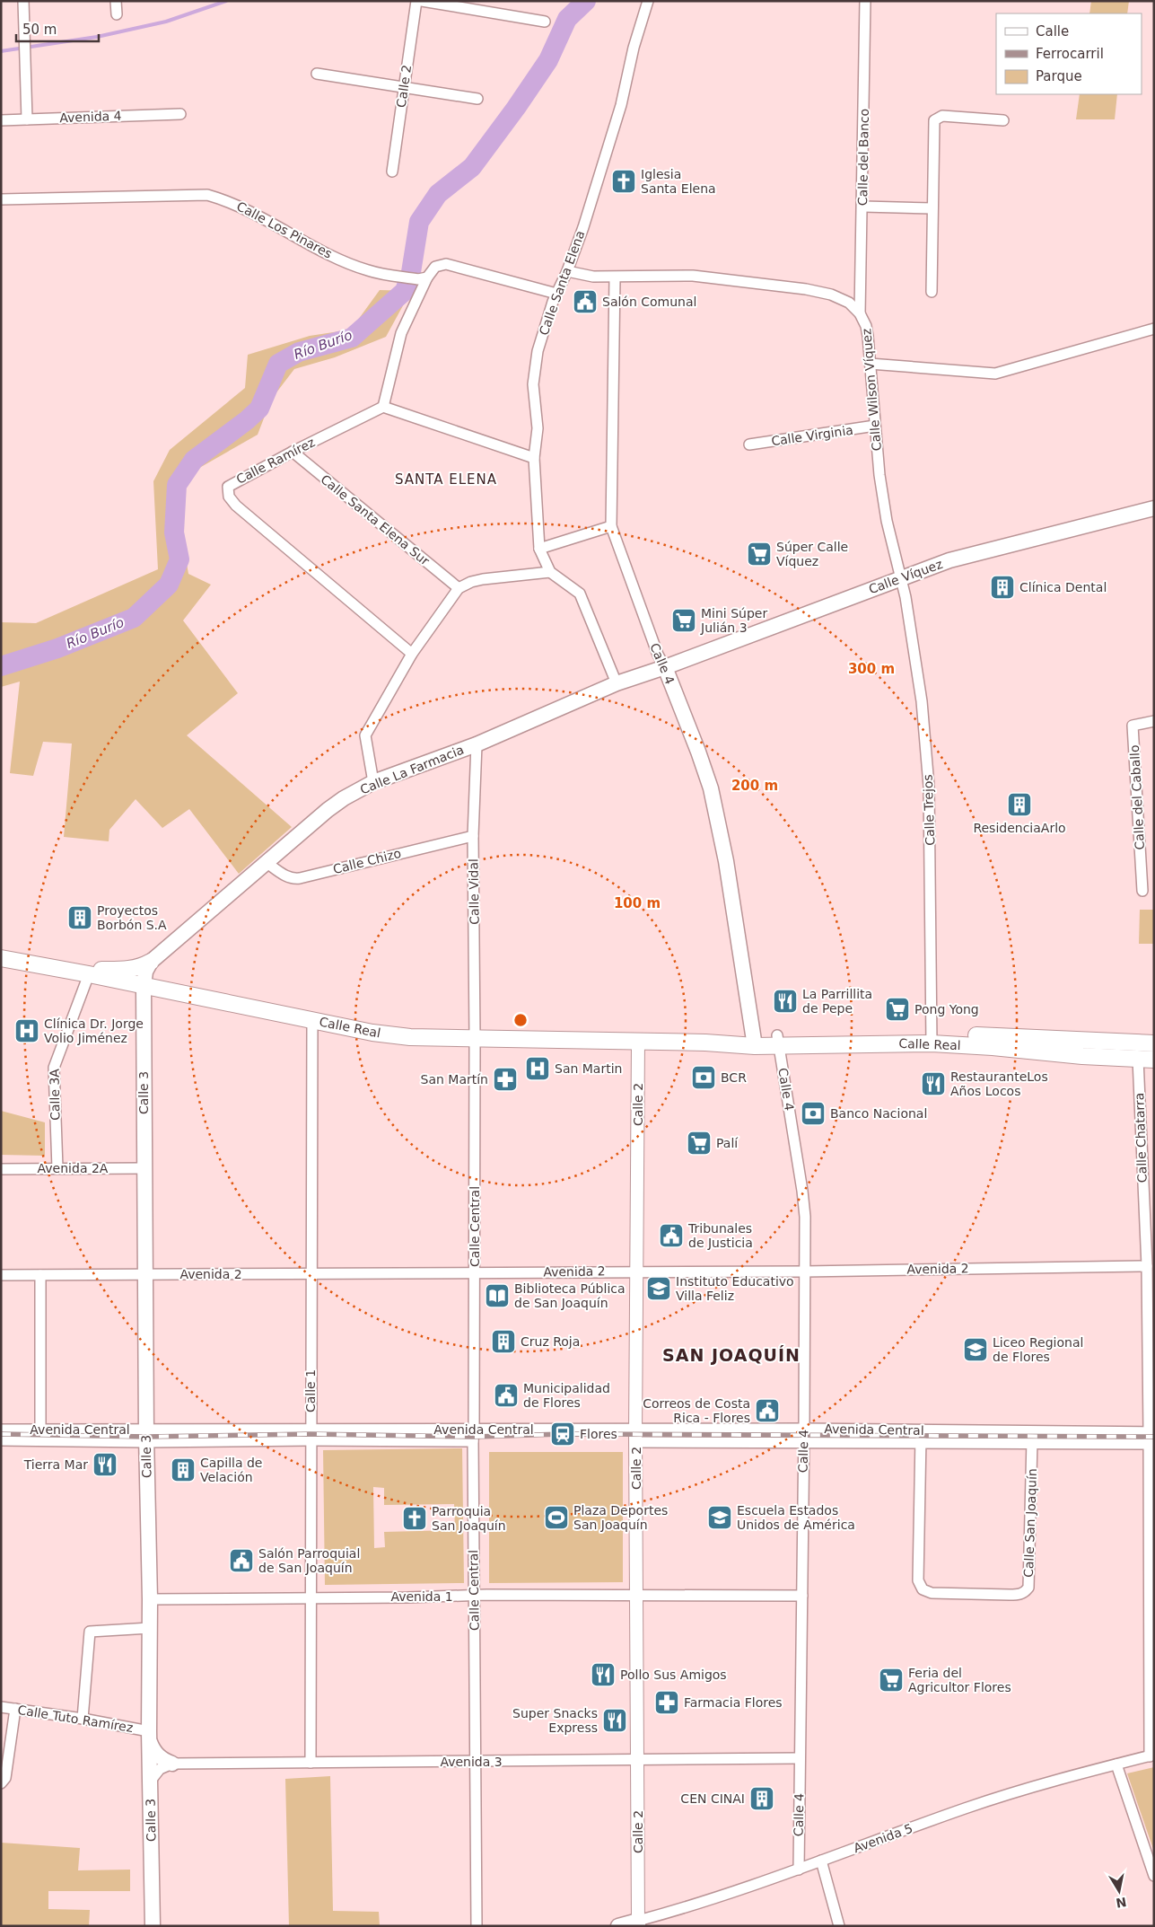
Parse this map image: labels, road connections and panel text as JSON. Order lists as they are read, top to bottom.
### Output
{
  "streets": {
    "main road": [
      "Calle Víquez",
      "Calle 4",
      "Calle La Farmacia",
      "Calle Real",
      "Calle 3",
      "Avenida 5"
    ],
    "street": [
      "Calle 2",
      "Avenida 4",
      "Calle del Banco",
      "Calle Los Pinares",
      "Calle Santa Elena",
      "Calle Wilson Víquez",
      "Calle Virginia",
      "Calle Ramírez",
      "Calle Santa Elena Sur",
      "Calle del Caballo",
      "Calle Trejos",
      "Calle Chizo",
      "Calle Vidal",
      "Calle 3A",
      "Calle Chatarra",
      "Avenida 2A",
      "Calle Central",
      "Avenida 2",
      "Calle 1",
      "Avenida Central",
      "Calle San Joaquín",
      "Avenida 1",
      "Calle Tuto Ramírez",
      "Avenida 3"
    ]
  },
  "crossings": [
    ["Calle 2", "Calle Real"],
    ["Calle 2", "Avenida 2"],
    ["Calle 2", "Avenida Central"],
    ["Calle 2", "Avenida 1"],
    ["Calle 2", "Avenida 3"],
    ["Calle 2", "Avenida 5"],
    ["Calle del Banco", "Calle Wilson Víquez"],
    ["Calle Santa Elena", "Calle Wilson Víquez"],
    ["Calle Wilson Víquez", "Calle Virginia"],
    ["Calle Wilson Víquez", "Calle Víquez"],
    ["Calle Wilson Víquez", "Calle 4"],
    ["Calle Wilson Víquez", "Calle Trejos"],
    ["Calle Ramírez", "Calle Santa Elena Sur"],
    ["Calle Víquez", "Calle 4"],
    ["Calle Víquez", "Calle La Farmacia"],
    ["Calle Víquez", "Calle Trejos"],
    ["Calle 4", "Calle La Farmacia"],
    ["Calle 4", "Calle Real"],
    ["Calle 4", "Avenida 2"],
    ["Calle 4", "Avenida Central"],
    ["Calle 4", "Avenida 1"],
    ["Calle 4", "Avenida 3"],
    ["Calle 4", "Avenida 5"],
    ["Calle La Farmacia", "Calle Chizo"],
    ["Calle La Farmacia", "Calle Vidal"],
    ["Calle Trejos", "Calle Real"],
    ["Calle Chizo", "Calle Vidal"],
    ["Calle Vidal", "Calle Real"],
    ["Calle Vidal", "Calle Central"],
    ["Calle Real", "Calle 3"],
    ["Calle Real", "Calle 3A"],
    ["Calle Real", "Calle Chatarra"],
    ["Calle Real", "Calle Central"],
    ["Calle Real", "Calle 1"],
    ["Calle 3", "Avenida 2A"],
    ["Calle 3", "Avenida 2"],
    ["Calle 3", "Avenida Central"],
    ["Calle 3", "Avenida 1"],
    ["Calle 3", "Calle Tuto Ramírez"],
    ["Calle 3A", "Avenida 2A"],
    ["Calle Chatarra", "Avenida 2"],
    ["Calle Chatarra", "Avenida Central"],
    ["Calle Chatarra", "Avenida 5"],
    ["Calle Central", "Avenida 2"],
    ["Calle Central", "Avenida Central"],
    ["Calle Central", "Avenida 1"],
    ["Calle Central", "Avenida 3"],
    ["Avenida 2", "Calle 1"],
    ["Calle 1", "Avenida Central"],
    ["Calle 1", "Avenida 1"],
    ["Calle 1", "Avenida 3"],
    ["Avenida Central", "Calle San Joaquín"]
  ],
  "districts": ["SANTA ELENA", "SAN JOAQUÍN"],
  "water": ["Río Burío"],
  "places": {
    "church": ["Iglesia Santa Elena", "Parroquia San Joaquín"],
    "public building": [
      "Salón Comunal",
      "Tribunales de Justicia",
      "Municipalidad de Flores",
      "Correos de Costa Rica - Flores",
      "Salón Parroquial de San Joaquín"
    ],
    "supermarket": [
      "Súper Calle Víquez",
      "Mini Súper Julián 3",
      "Pong Yong",
      "Palí",
      "Feria del Agricultor Flores"
    ],
    "building": [
      "Clínica Dental",
      "ResidenciaArlo",
      "Proyectos Borbón S.A",
      "Cruz Roja",
      "Capilla de Velación",
      "CEN CINAI"
    ],
    "restaurant": [
      "La Parrillita de Pepe",
      "RestauranteLos Años Locos",
      "Tierra Mar",
      "Pollo Sus Amigos",
      "Super Snacks Express"
    ],
    "hospital": ["Clínica Dr. Jorge Volio Jiménez", "San Martin"],
    "bank": ["BCR", "Banco Nacional"],
    "pharmacy": ["San Martín", "Farmacia Flores"],
    "school or university": ["Instituto Educativo Villa Feliz", "Liceo Regional de Flores", "Escuela Estados Unidos de América"],
    "library": ["Biblioteca Pública de San Joaquín"],
    "station": ["Flores"],
    "sports": ["Plaza Deportes San Joaquín"]
  },
  "legend": ["Calle", "Ferrocarril", "Parque"],
  "scale_bar": "50 m",
  "north": "bottom",
  "rings": ["300 m", "200 m", "100 m"]
}
